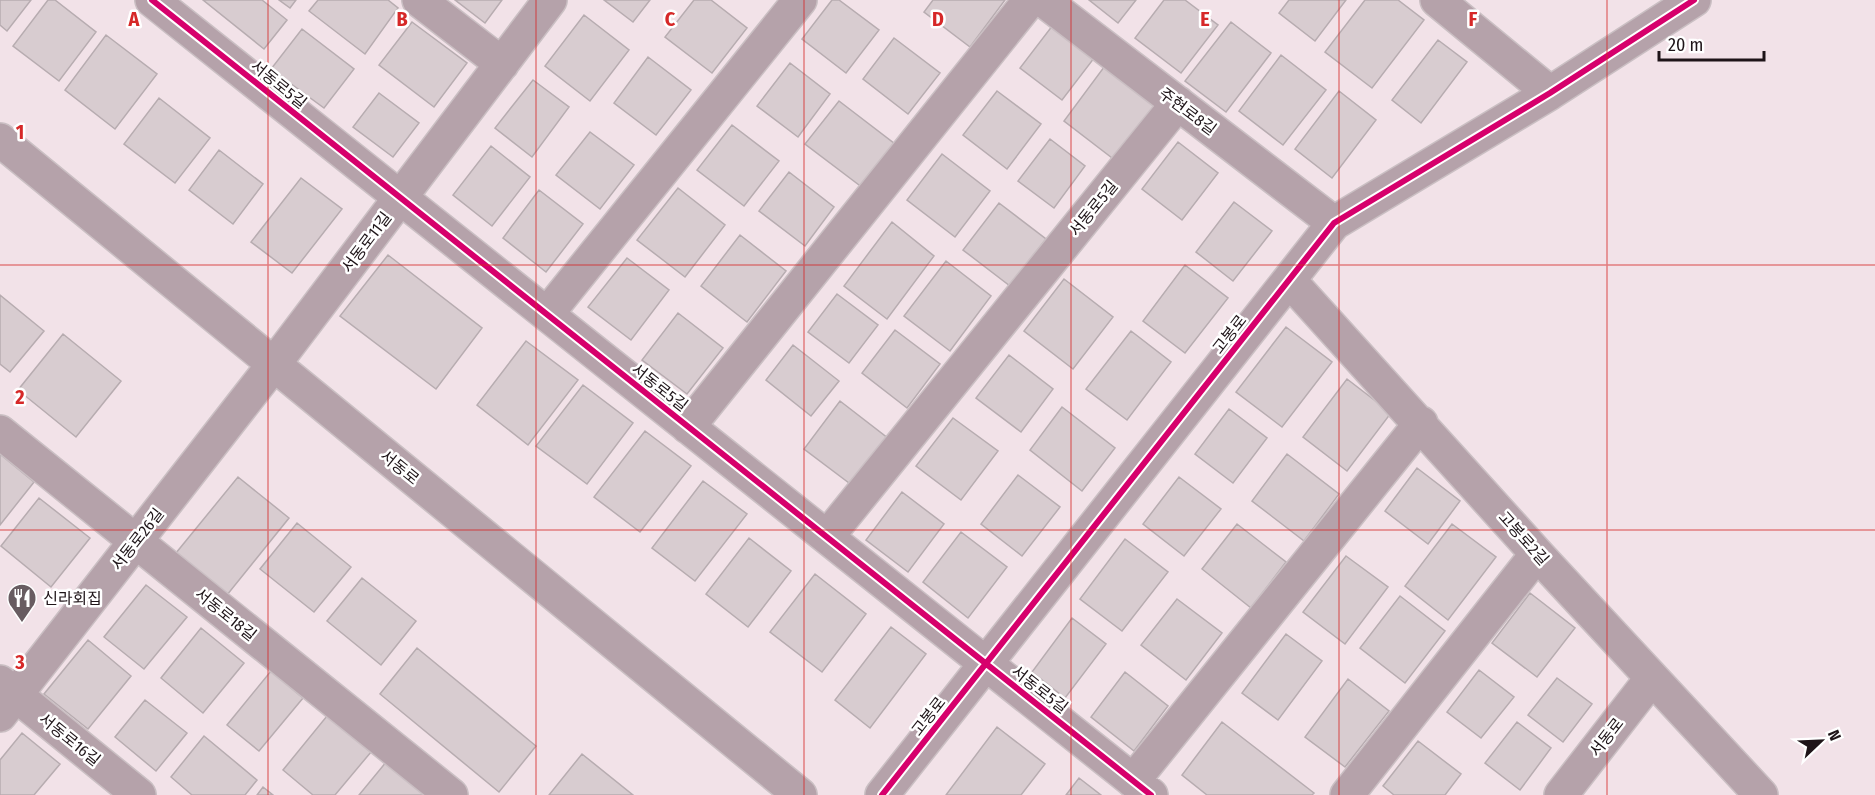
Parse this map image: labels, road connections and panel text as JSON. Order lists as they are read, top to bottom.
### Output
{
  "streets": {
    "street": [
      "서동로5길",
      "주현로8길",
      "서동로11길",
      "고봉로",
      "서동로",
      "고봉로2길",
      "서동로26길",
      "서동로18길",
      "서동로16길"
    ]
  },
  "crossings": [
    ["서동로5길", "주현로8길"],
    ["서동로5길", "서동로11길"],
    ["서동로5길", "고봉로"],
    ["서동로5길", "고봉로2길"],
    ["주현로8길", "고봉로"],
    ["서동로11길", "서동로"],
    ["서동로11길", "서동로26길"],
    ["고봉로", "고봉로2길"],
    ["서동로", "고봉로2길"],
    ["서동로", "서동로26길"],
    ["서동로26길", "서동로18길"],
    ["서동로26길", "서동로16길"]
  ],
  "places": {
    "restaurant": ["신라회집"]
  },
  "scale_bar": "20 m",
  "north": "top right",
  "grid": {
    "columns": [
      "A",
      "B",
      "C",
      "D",
      "E",
      "F"
    ],
    "rows": ["1", "2", "3"]
  }
}
